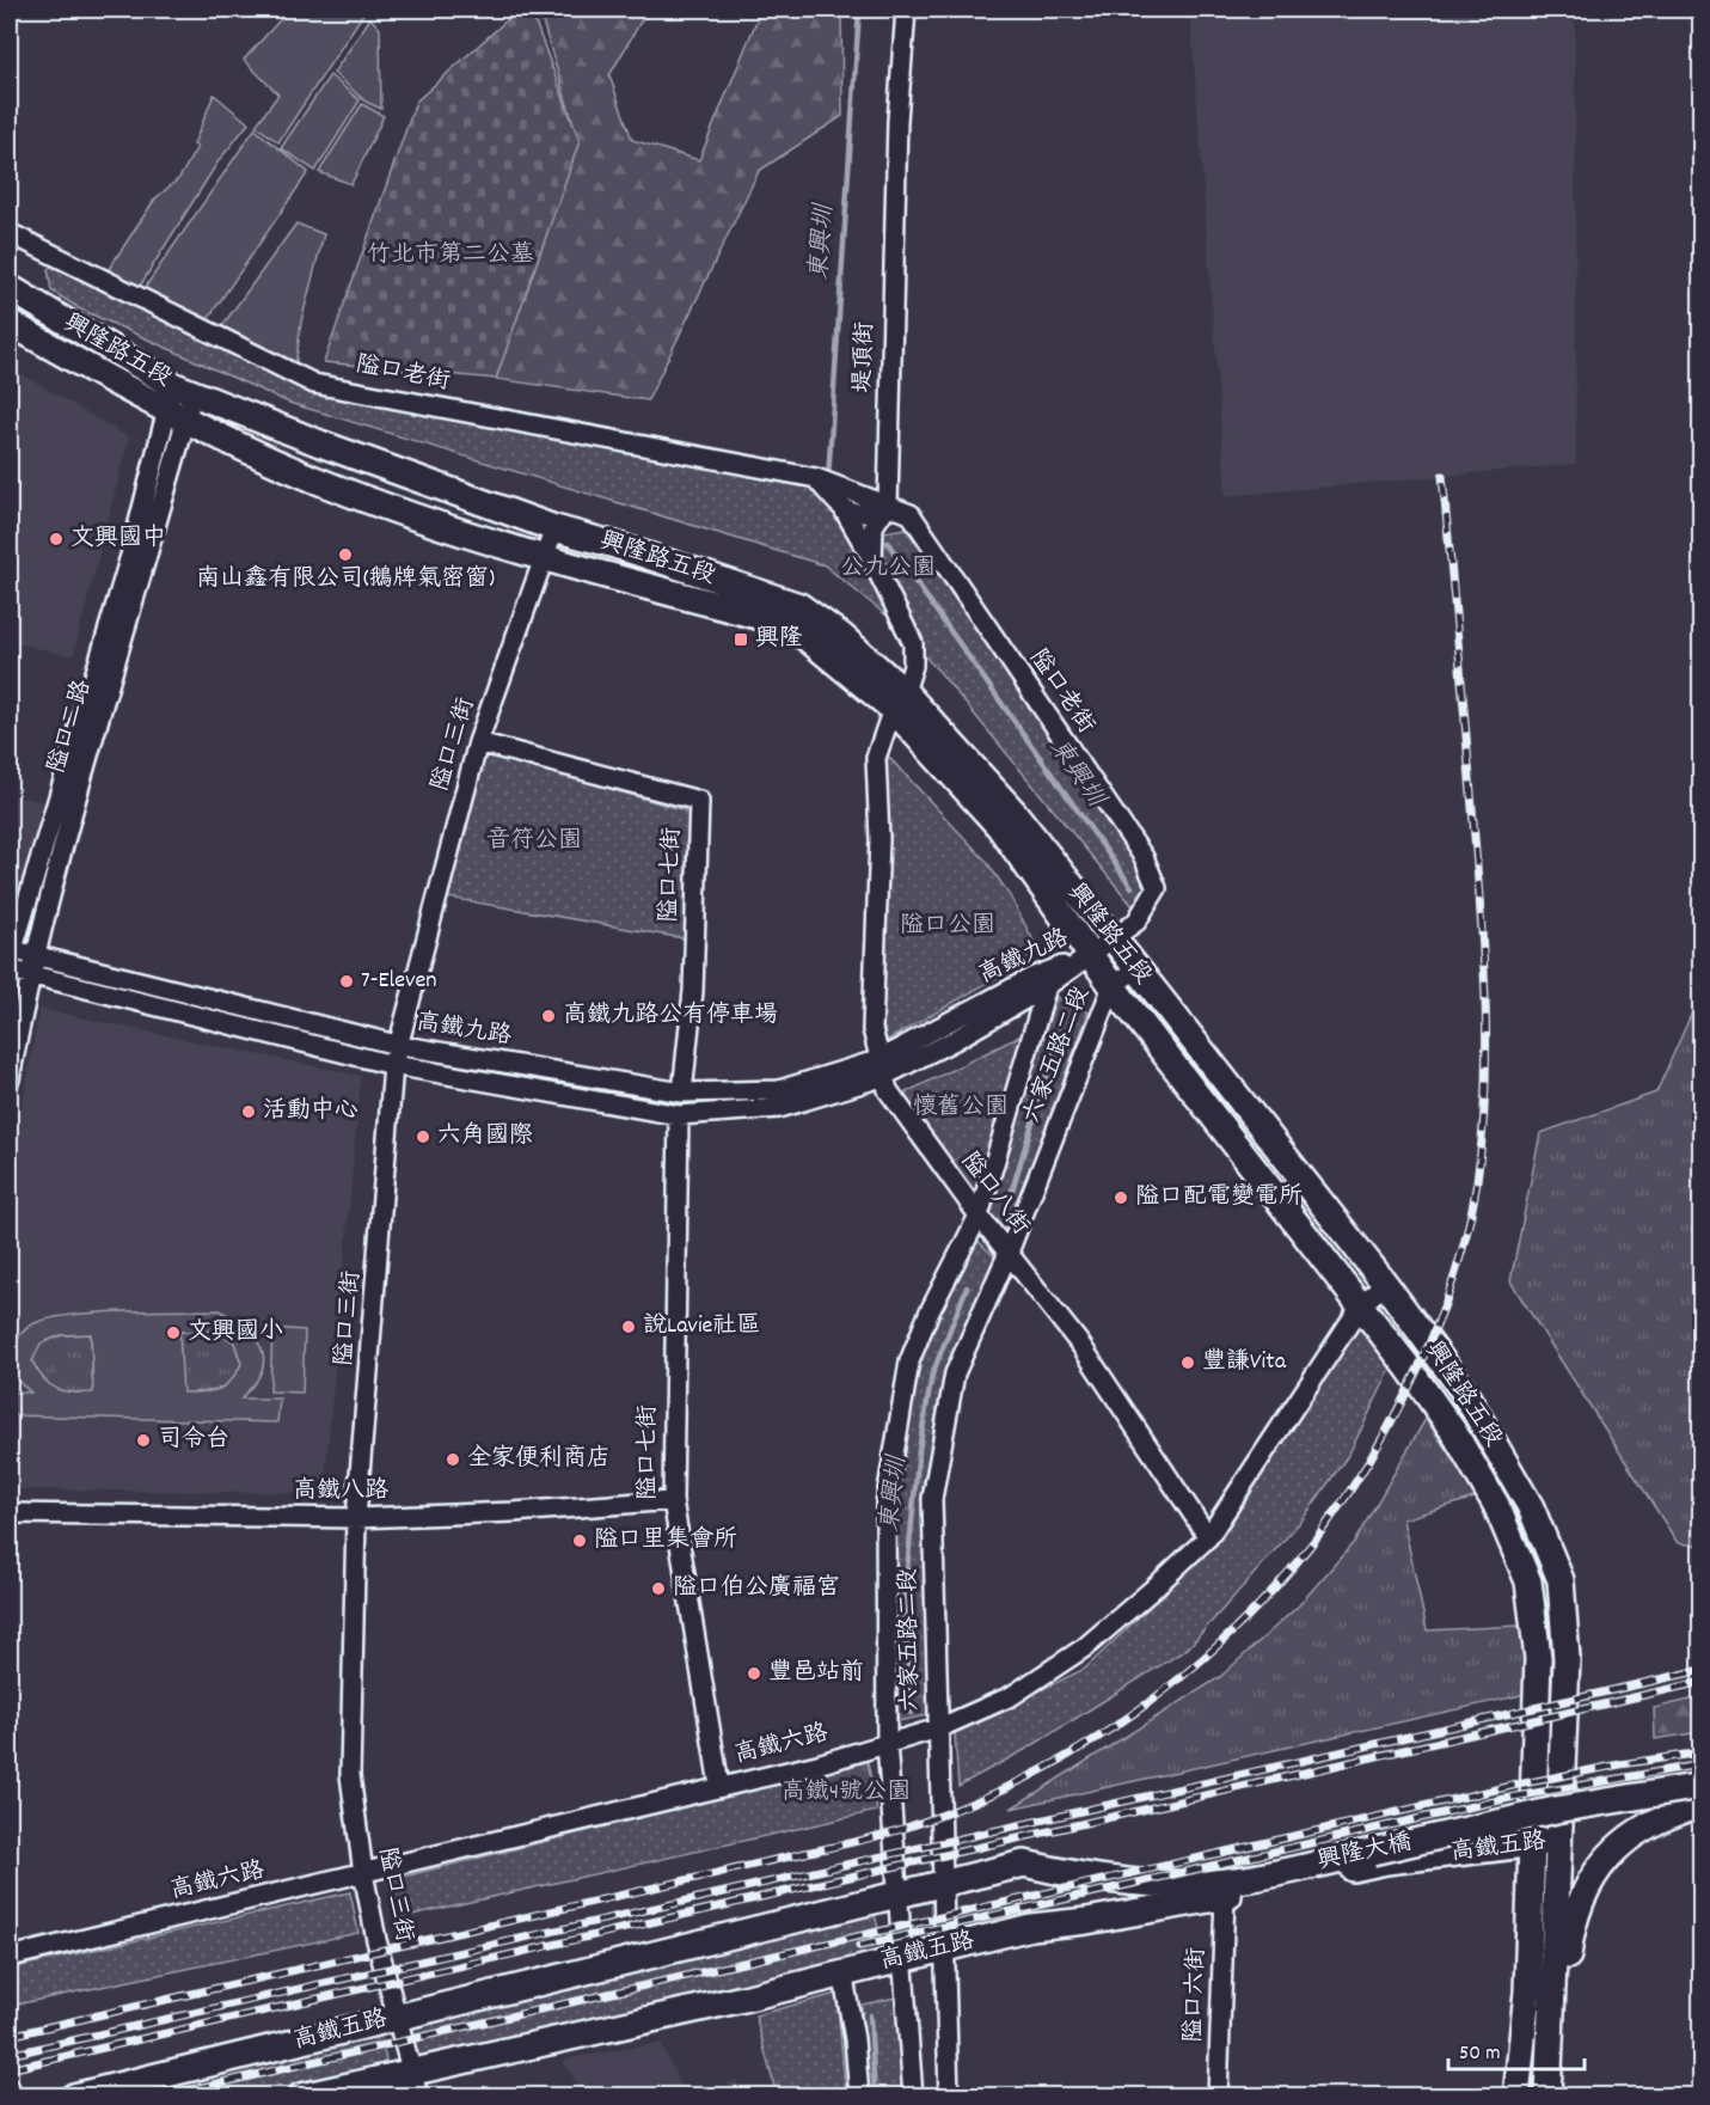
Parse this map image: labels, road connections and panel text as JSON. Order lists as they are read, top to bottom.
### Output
{
  "streets": {
    "street": [
      "興隆路五段",
      "堤頂街",
      "隘口老街",
      "隘口二路",
      "隘口三街",
      "隘口七街",
      "高鐵九路",
      "六家五路二段",
      "隘口八街",
      "高鐵八路",
      "高鐵六路",
      "高鐵五路",
      "興隆大橋",
      "隘口六街"
    ]
  },
  "crossings": [
    ["興隆路五段", "隘口老街"],
    ["興隆路五段", "隘口二路"],
    ["興隆路五段", "隘口三街"],
    ["興隆路五段", "高鐵九路"],
    ["興隆路五段", "六家五路二段"],
    ["興隆路五段", "隘口八街"],
    ["興隆路五段", "高鐵六路"],
    ["興隆路五段", "高鐵五路"],
    ["堤頂街", "隘口老街"],
    ["隘口老街", "高鐵九路"],
    ["隘口二路", "高鐵九路"],
    ["隘口三街", "隘口七街"],
    ["隘口三街", "高鐵九路"],
    ["隘口三街", "高鐵八路"],
    ["隘口三街", "高鐵六路"],
    ["隘口三街", "高鐵五路"],
    ["隘口七街", "高鐵九路"],
    ["隘口七街", "高鐵八路"],
    ["隘口七街", "高鐵六路"],
    ["高鐵九路", "六家五路二段"],
    ["高鐵九路", "隘口八街"],
    ["六家五路二段", "隘口八街"],
    ["六家五路二段", "高鐵六路"],
    ["六家五路二段", "高鐵五路"],
    ["隘口八街", "高鐵六路"],
    ["高鐵五路", "興隆大橋"],
    ["高鐵五路", "隘口六街"],
    ["興隆大橋", "隘口六街"]
  ],
  "water": ["東興圳"],
  "parks": [
    "竹北市第二公墓",
    "公九公園",
    "音符公園",
    "隘口公園",
    "懷舊公園",
    "高鐵4號公園"
  ],
  "places": {
    "other": [
      "文興國中",
      "南山鑫有限公司(鵝牌氣密窗)",
      "7-Eleven",
      "高鐵九路公有停車場",
      "活動中心",
      "六角國際",
      "隘口配電變電所",
      "說Lavie社區",
      "文興國小",
      "豐謙Vita",
      "司令台",
      "全家便利商店",
      "隘口里集會所",
      "隘口伯公廣福宮",
      "豐邑站前"
    ],
    "transit": ["興隆"]
  },
  "scale_bar": "50 m"
}
